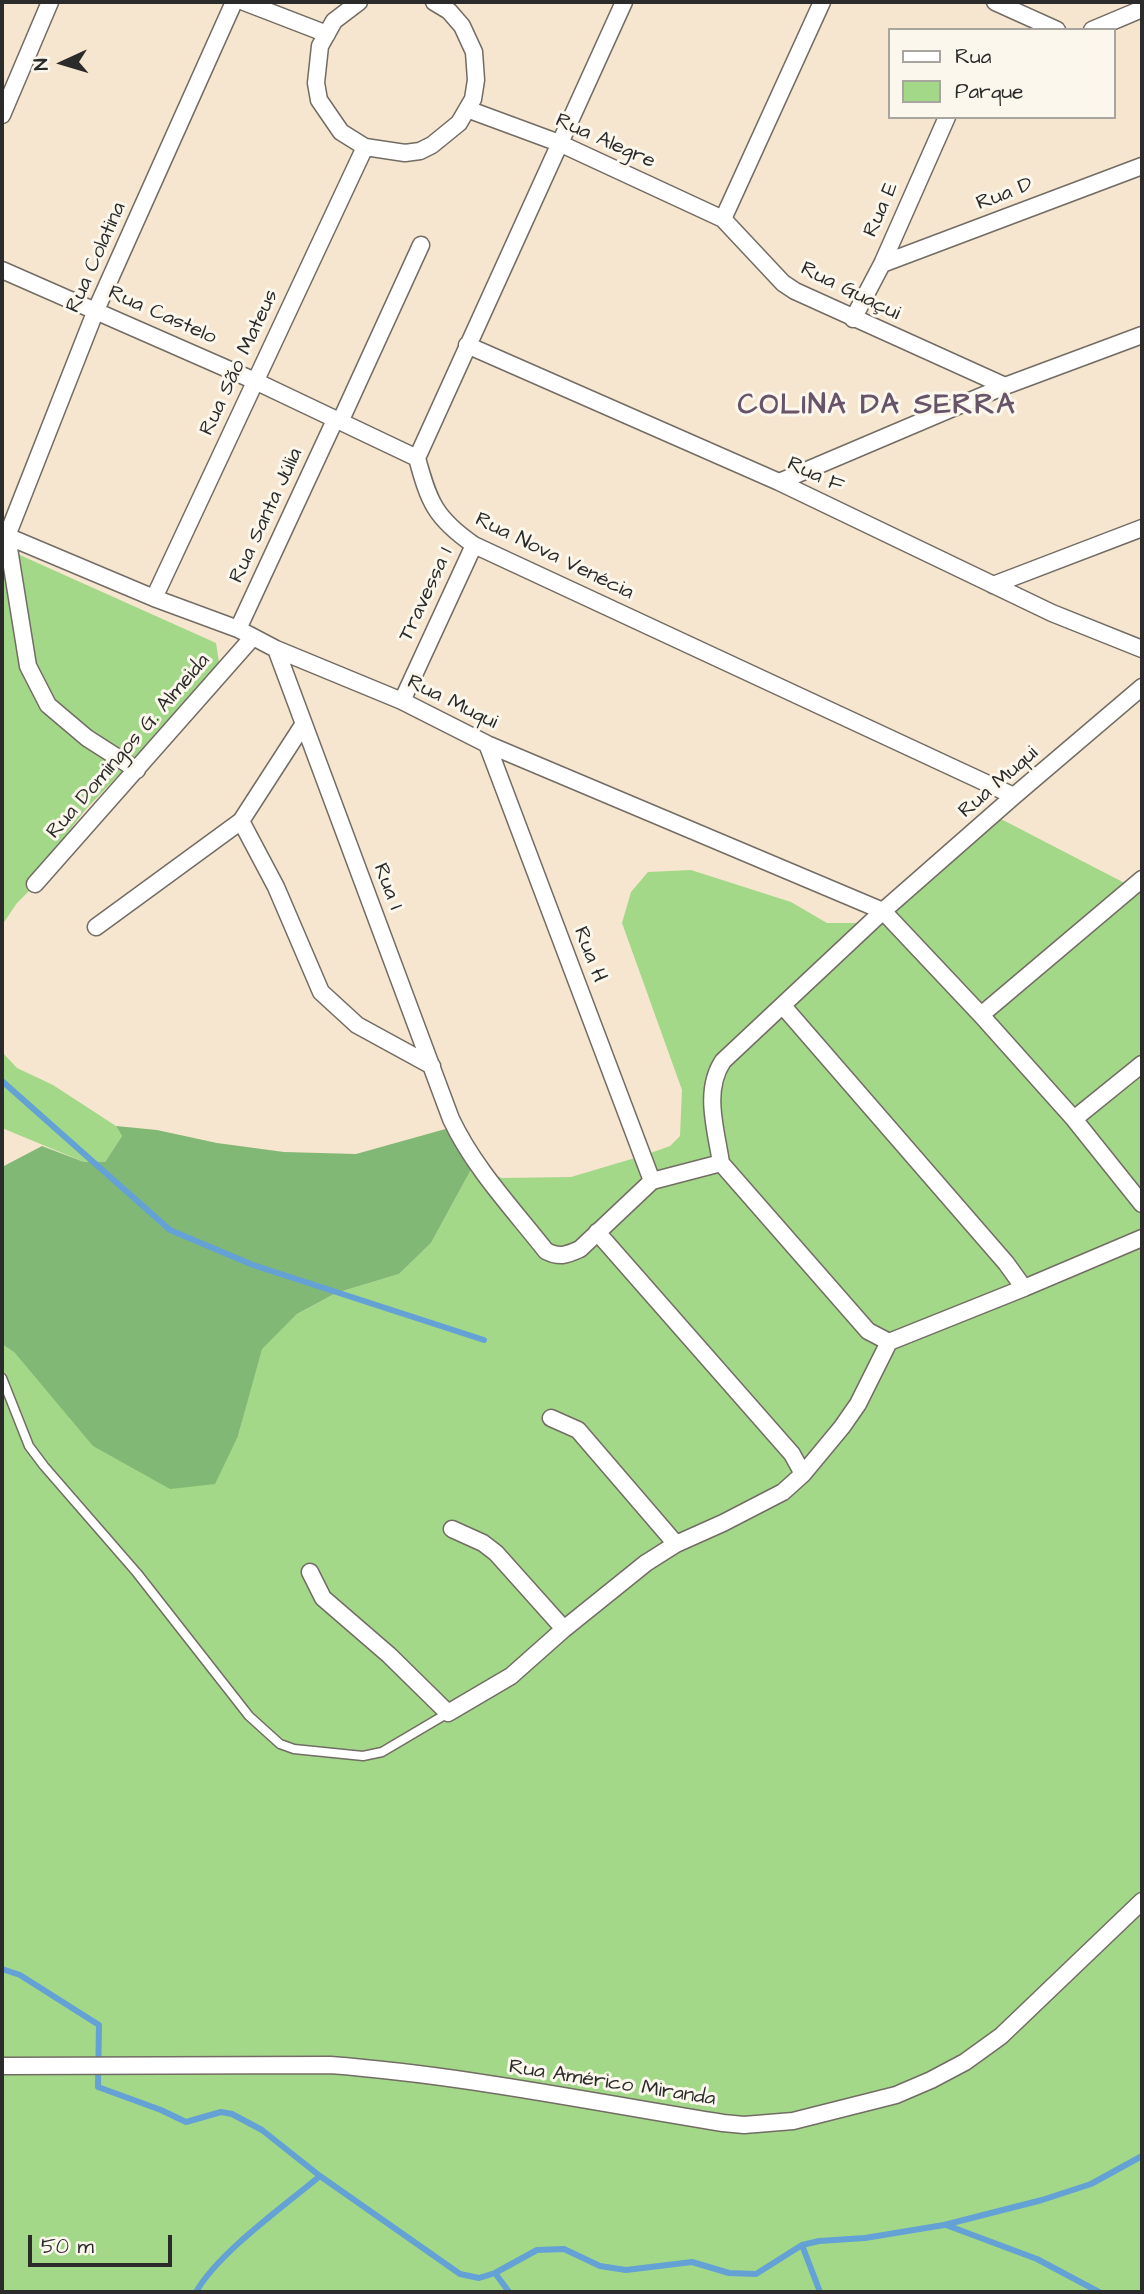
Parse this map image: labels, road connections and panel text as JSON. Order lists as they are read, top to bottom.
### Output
{
  "streets": {
    "street": [
      "Rua Alegre",
      "Rua D",
      "Rua E",
      "Rua Colatina",
      "Rua Guaçui",
      "Rua Castelo",
      "Rua São Mateus",
      "Rua F",
      "Rua Santa Júlia",
      "Rua Nova Venécia",
      "Travessa 1",
      "Rua Muqui",
      "Rua Domingos G. Almeida",
      "Rua I",
      "Rua H",
      "Rua Américo Miranda"
    ]
  },
  "crossings": [
    ["Rua Alegre", "Rua Guaçui"],
    ["Rua D", "Rua E"],
    ["Rua E", "Rua Guaçui"],
    ["Rua Colatina", "Rua Castelo"],
    ["Rua Colatina", "Rua Muqui"],
    ["Rua Castelo", "Rua São Mateus"],
    ["Rua Castelo", "Rua Santa Júlia"],
    ["Rua Castelo", "Rua Nova Venécia"],
    ["Rua São Mateus", "Rua Muqui"],
    ["Rua Santa Júlia", "Rua Muqui"],
    ["Rua Nova Venécia", "Travessa 1"],
    ["Rua Nova Venécia", "Rua Muqui"],
    ["Travessa 1", "Rua Muqui"],
    ["Rua Muqui", "Rua Domingos G. Almeida"],
    ["Rua Muqui", "Rua I"],
    ["Rua Muqui", "Rua H"]
  ],
  "districts": ["COLINA DA SERRA"],
  "legend": ["Rua", "Parque"],
  "scale_bar": "50 m",
  "north": "left"
}
